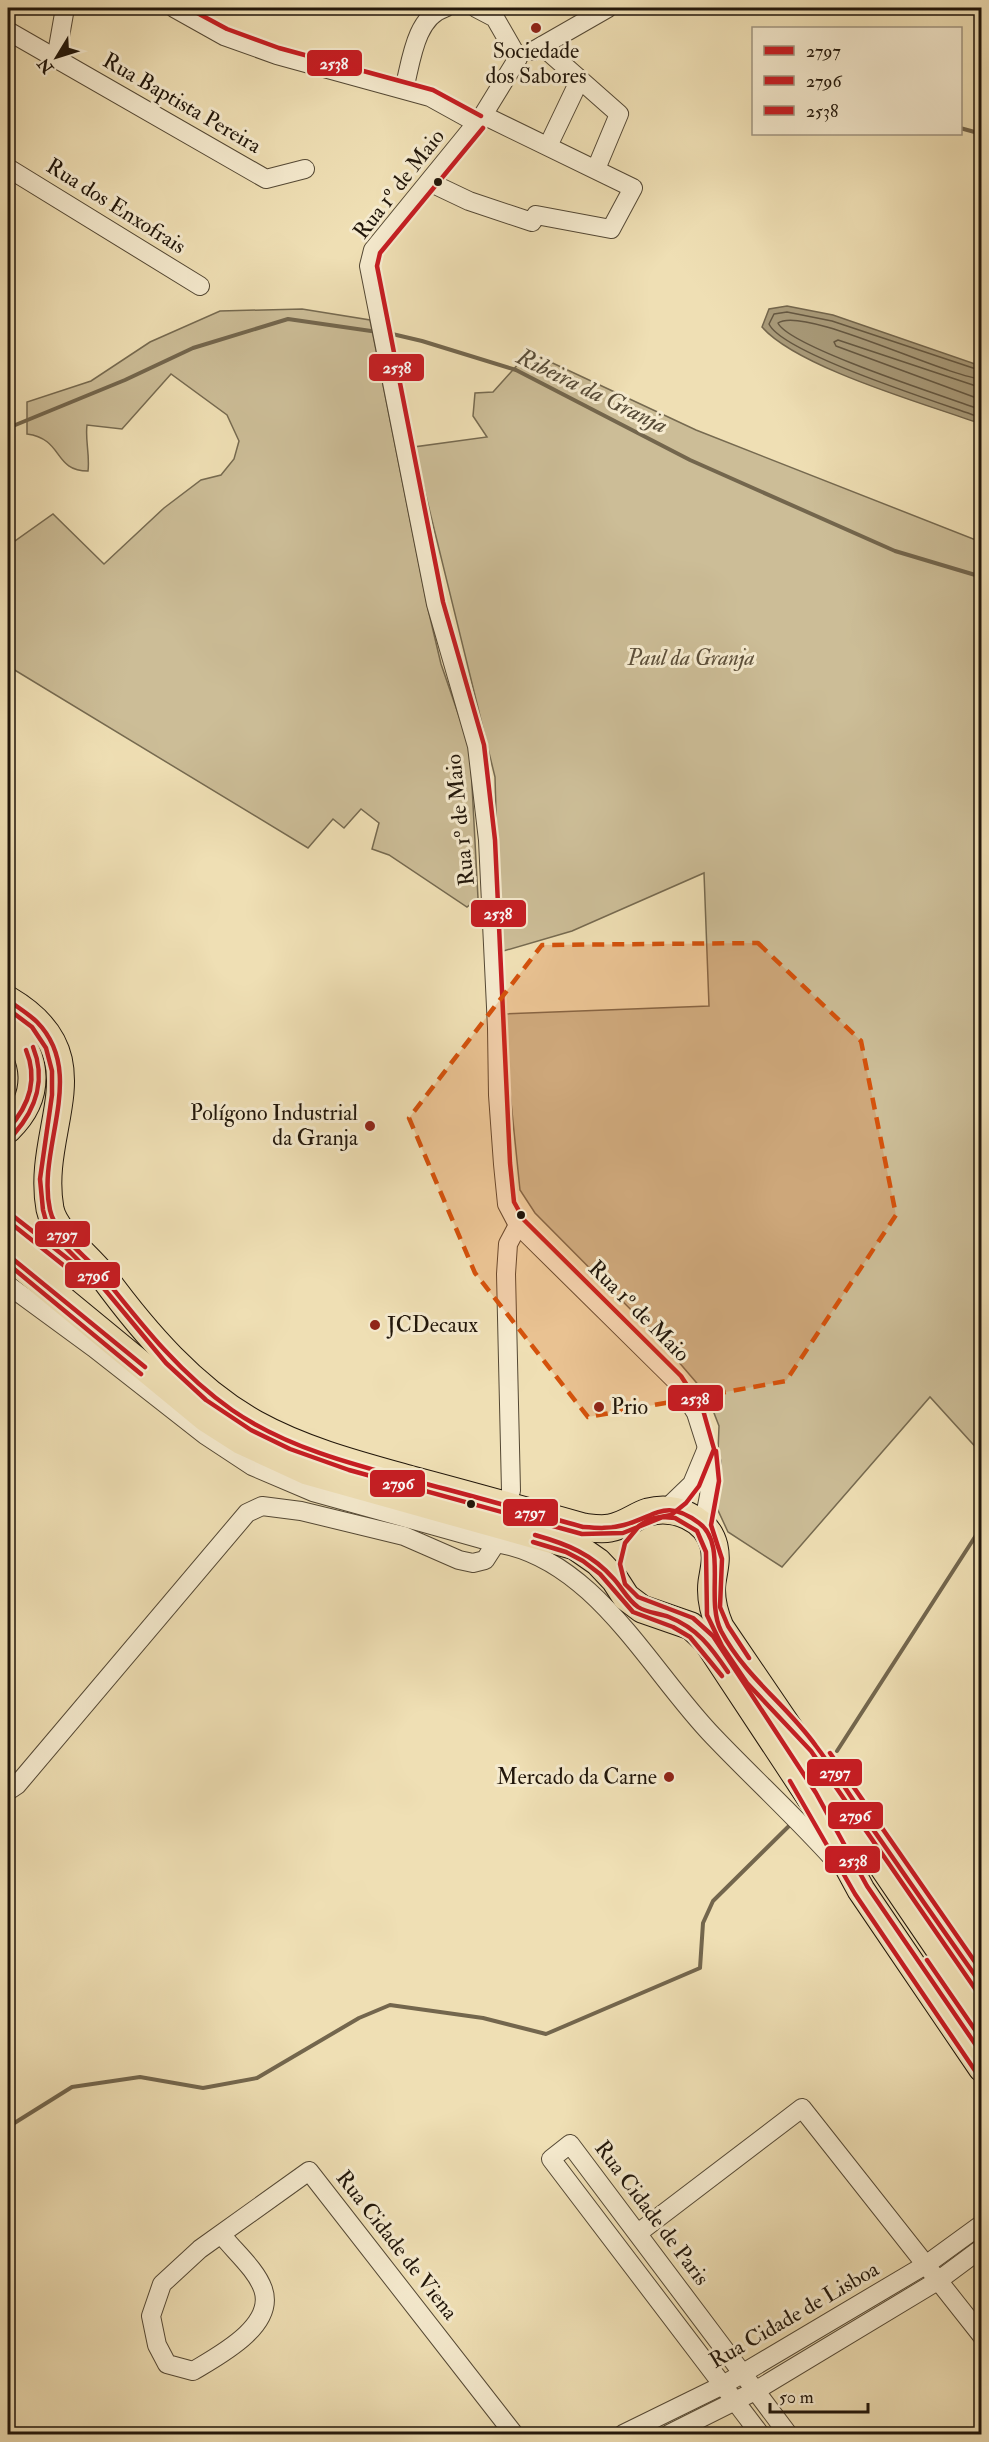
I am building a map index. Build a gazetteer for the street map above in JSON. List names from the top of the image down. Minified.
{"streets":{"street":["Rua Baptista Pereira","Rua 1º de Maio","Rua dos Enxofrais","Rua Cidade de Paris","Rua Cidade de Viena","Rua Cidade de Lisboa"]},"crossings":[["Rua Cidade de Paris","Rua Cidade de Lisboa"]],"water":["Ribeira da Granja"],"parks":["Paul da Granja"],"places":["Sociedade dos Sabores","Polígono Industrial da Granja","JCDecaux","Prio","Mercado da Carne"],"lines":["transit line 2538","transit line 2797","transit line 2796"],"legend":["2797","2796","2538"],"scale_bar":"50 m","north":"bottom left"}
